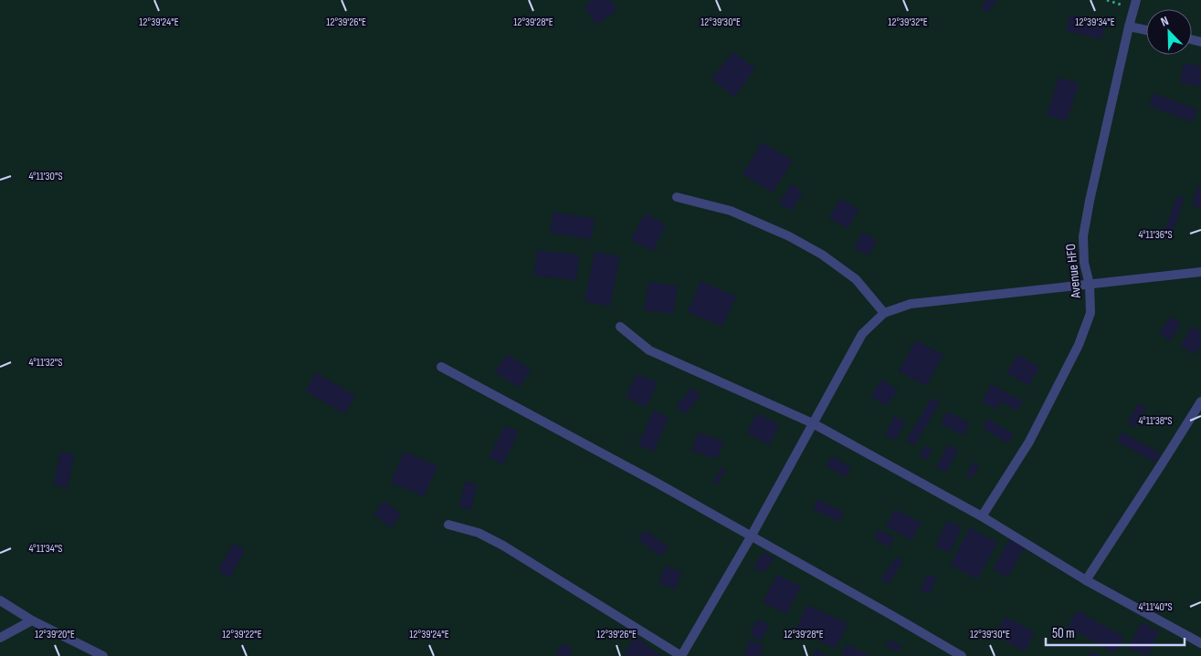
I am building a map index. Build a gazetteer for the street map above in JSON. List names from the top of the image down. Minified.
{"streets":{"street":["Avenue HFO"]},"scale_bar":"50 m","north":"top left","coordinates":["12°39'24\"E","12°39'26\"E","12°39'28\"E","12°39'30\"E","12°39'32\"E","12°39'34\"E","4°11'30\"S","4°11'36\"S","4°11'32\"S","4°11'38\"S","4°11'34\"S","4°11'40\"S","12°39'20\"E","12°39'22\"E"]}
